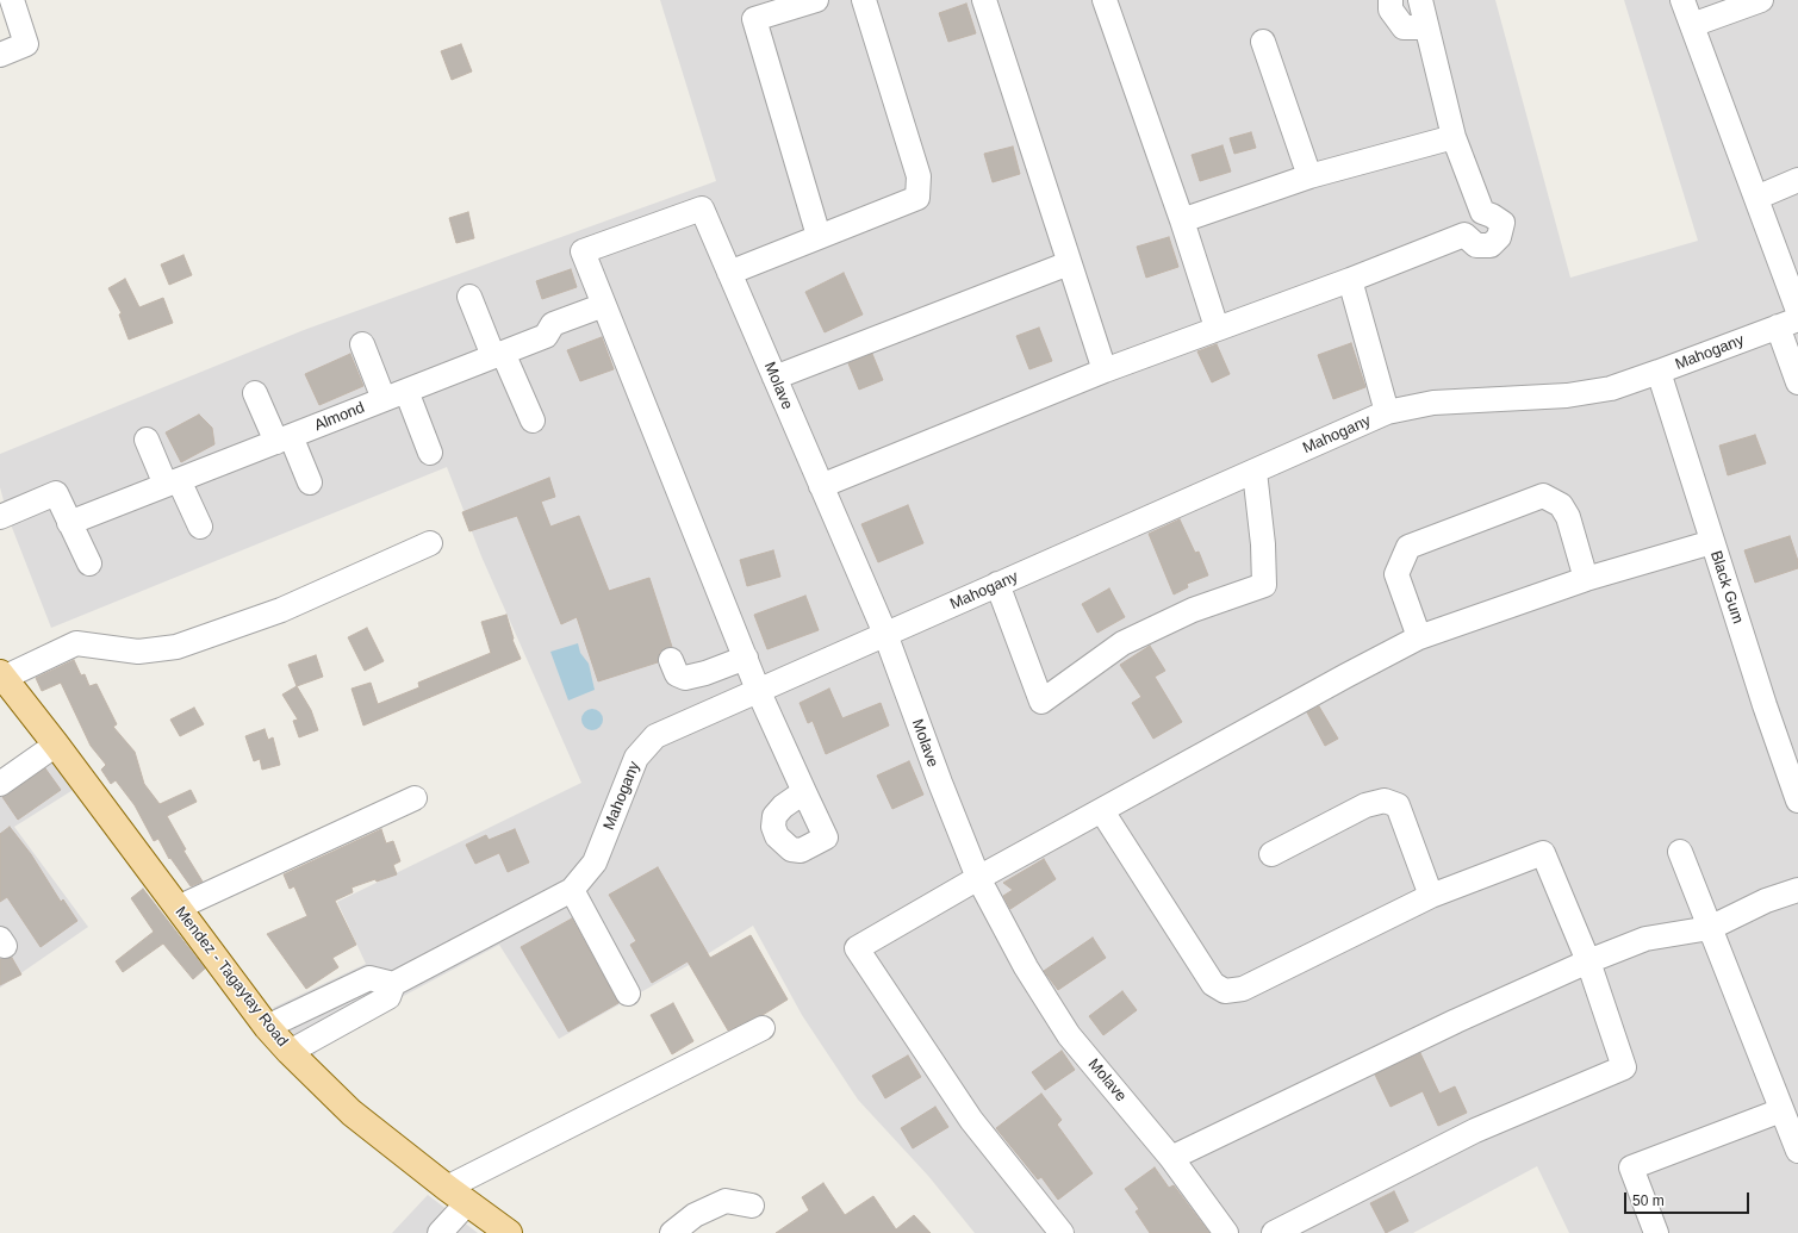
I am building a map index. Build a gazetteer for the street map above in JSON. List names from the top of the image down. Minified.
{"streets":{"main road":["Mendez - Tagaytay Road"],"street":["Mahogany","Molave","Almond","Black Gum"]},"crossings":[["Mahogany","Molave"],["Mahogany","Black Gum"],["Mahogany","Mendez - Tagaytay Road"],["Molave","Almond"]],"scale_bar":"50 m"}
